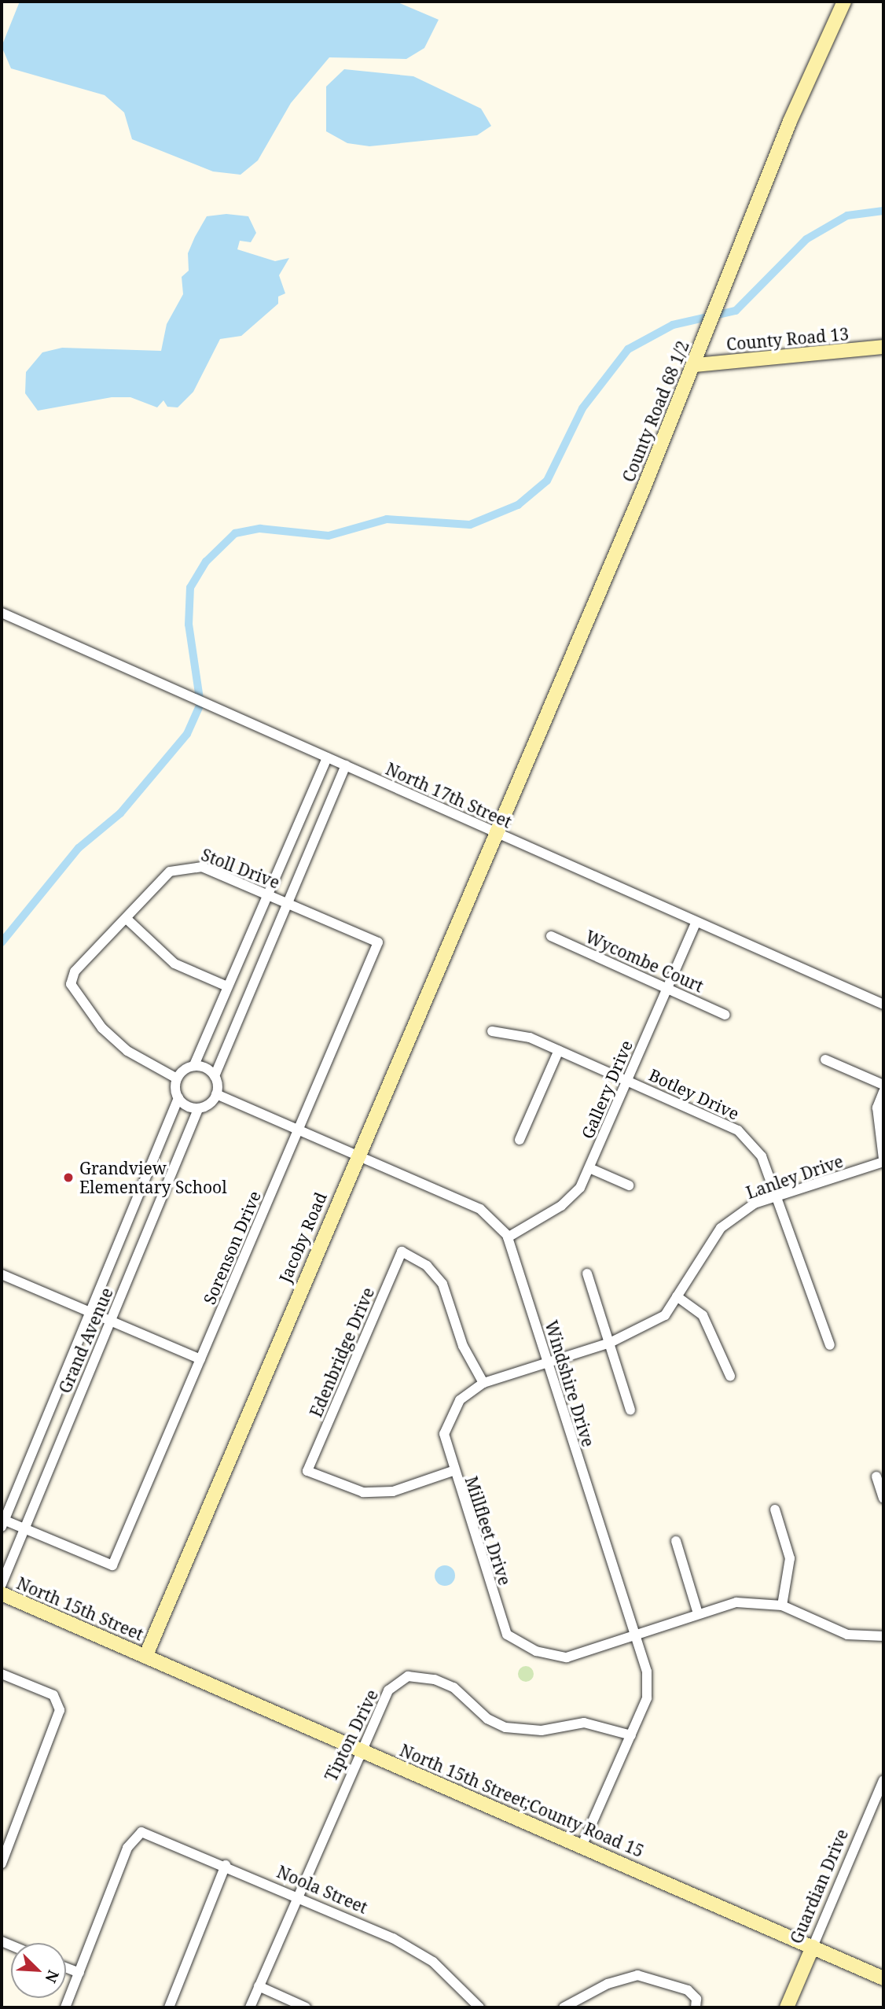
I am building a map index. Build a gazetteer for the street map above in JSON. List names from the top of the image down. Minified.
{"streets":{"street":["County Road 13","County Road 68 1/2","North 17th Street","Stoll Drive","Wycombe Court","Gallery Drive","Botley Drive","Lanley Drive","Jacoby Road","Sorenson Drive","Grand Avenue","Edenbridge Drive","Windshire Drive","Millfleet Drive","North 15th Street","Tipton Drive","North 15th Street;County Road 15","Guardian Drive","Noola Street"]},"crossings":[["County Road 13","County Road 68 1/2"],["County Road 68 1/2","North 17th Street"],["County Road 68 1/2","Jacoby Road"],["North 17th Street","Gallery Drive"],["North 17th Street","Jacoby Road"],["Stoll Drive","Sorenson Drive"],["Stoll Drive","Grand Avenue"],["Stoll Drive","Windshire Drive"],["Wycombe Court","Gallery Drive"],["Gallery Drive","Botley Drive"],["Gallery Drive","Windshire Drive"],["Botley Drive","Lanley Drive"],["Lanley Drive","Windshire Drive"],["Lanley Drive","Millfleet Drive"],["Jacoby Road","Windshire Drive"],["Jacoby Road","North 15th Street"],["Jacoby Road","North 15th Street;County Road 15"],["Sorenson Drive","Grand Avenue"],["Sorenson Drive","Windshire Drive"],["Grand Avenue","Windshire Drive"],["Edenbridge Drive","Millfleet Drive"],["Windshire Drive","Millfleet Drive"],["Windshire Drive","Tipton Drive"],["Windshire Drive","North 15th Street;County Road 15"],["North 15th Street","North 15th Street;County Road 15"],["Tipton Drive","North 15th Street;County Road 15"],["Tipton Drive","Noola Street"],["North 15th Street;County Road 15","Guardian Drive"]],"places":["Grandview Elementary School"],"north":"bottom right"}
